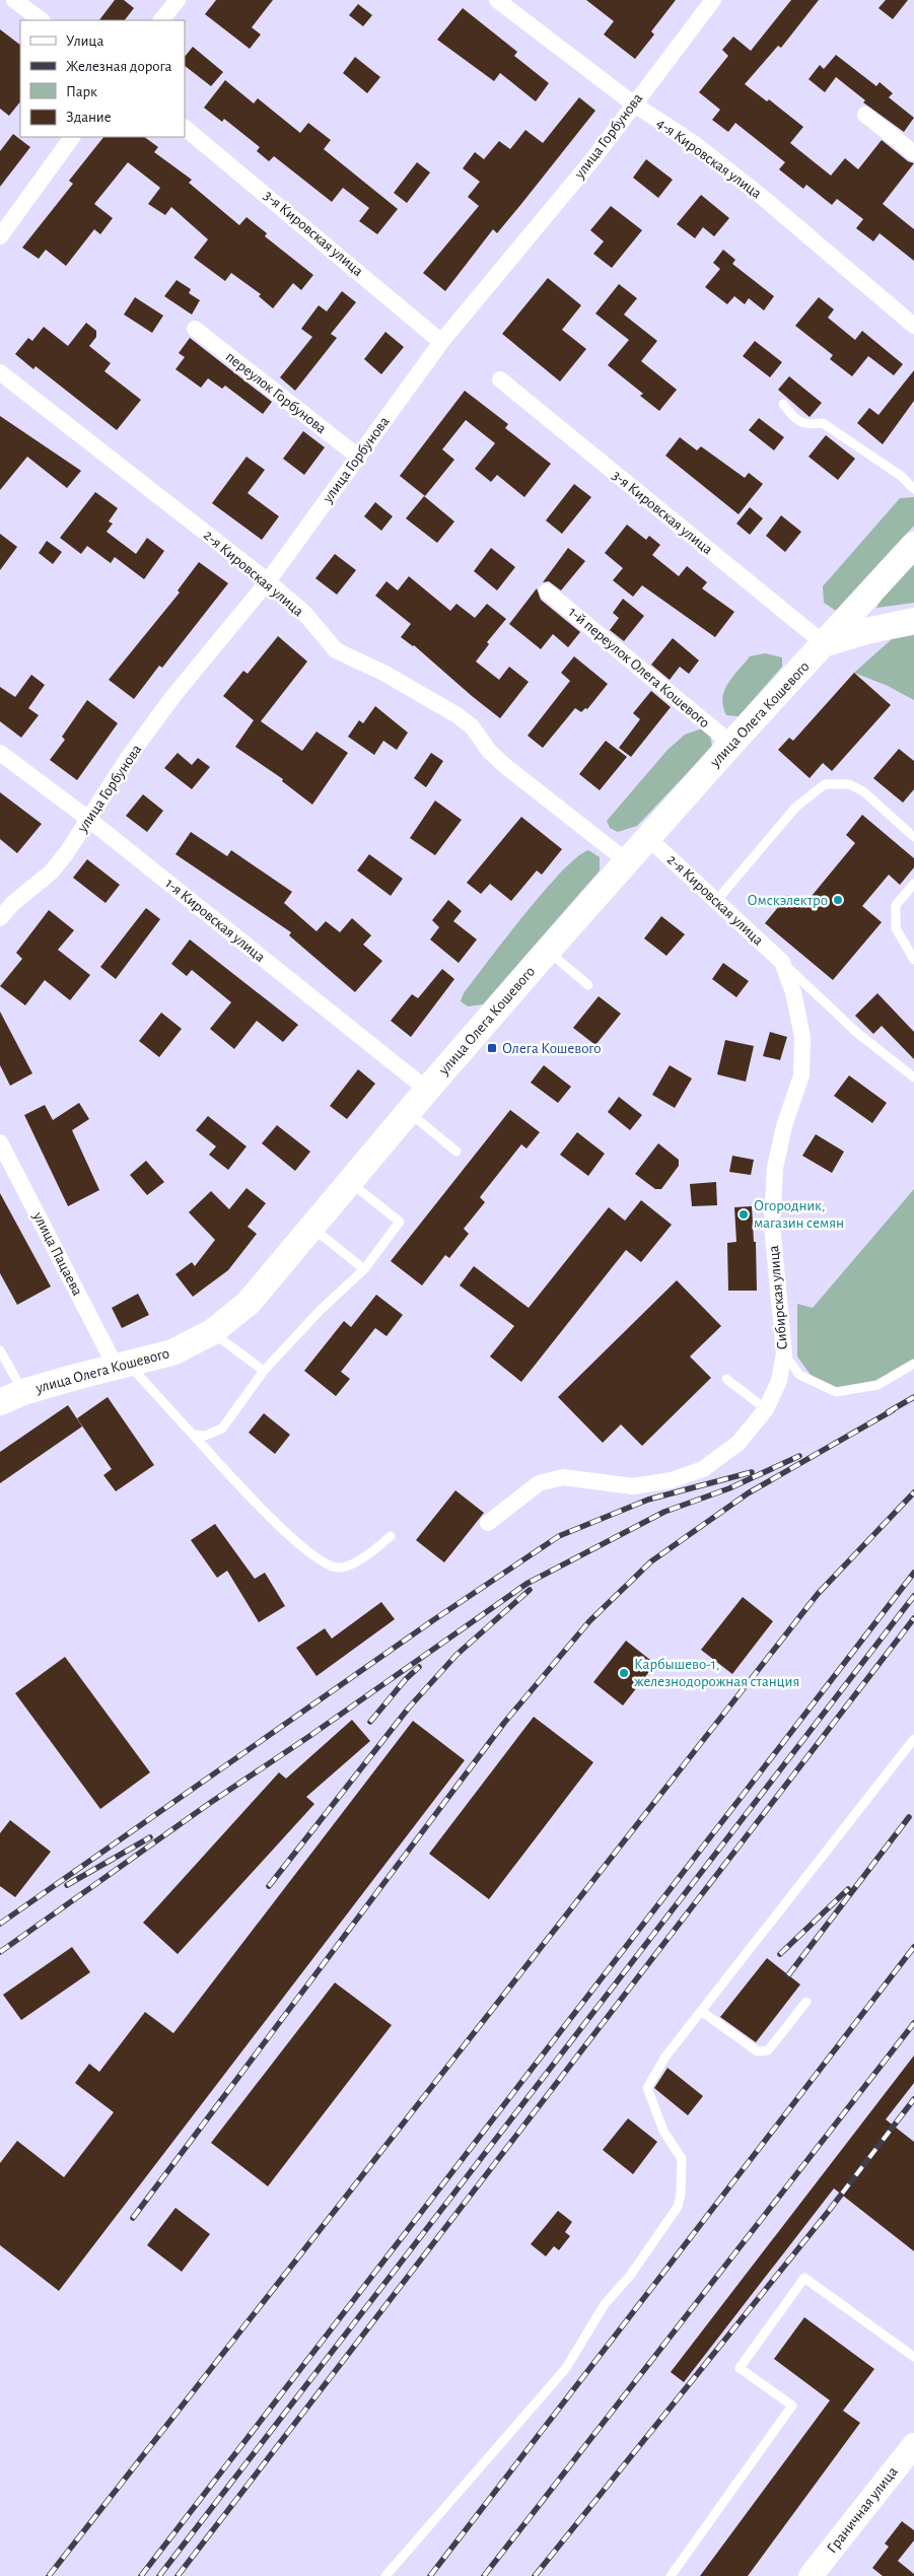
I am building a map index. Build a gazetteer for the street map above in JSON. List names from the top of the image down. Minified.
{"streets":{"main road":["улица Олега Кошевого","Граничная улица"],"street":["улица Горбунова","4-я Кировская улица","3-я Кировская улица","переулок Горбунова","2-я Кировская улица","1-й переулок Олега Кошевого","1-я Кировская улица","улица Пацаева","Сибирская улица"]},"crossings":[["улица Горбунова","4-я Кировская улица"],["улица Горбунова","3-я Кировская улица"],["улица Горбунова","переулок Горбунова"],["улица Горбунова","2-я Кировская улица"],["улица Горбунова","1-я Кировская улица"],["3-я Кировская улица","улица Олега Кошевого"],["2-я Кировская улица","улица Олега Кошевого"],["2-я Кировская улица","Сибирская улица"],["1-й переулок Олега Кошевого","улица Олега Кошевого"],["улица Олега Кошевого","1-я Кировская улица"],["улица Олега Кошевого","улица Пацаева"]],"places":{"other":["Омскэлектро","Огородник, магазин семян","Карбышево-1, железнодорожная станция"],"transit":["Олега Кошевого"]},"legend":["Улица","Железная дорога","Парк","Здание"]}
